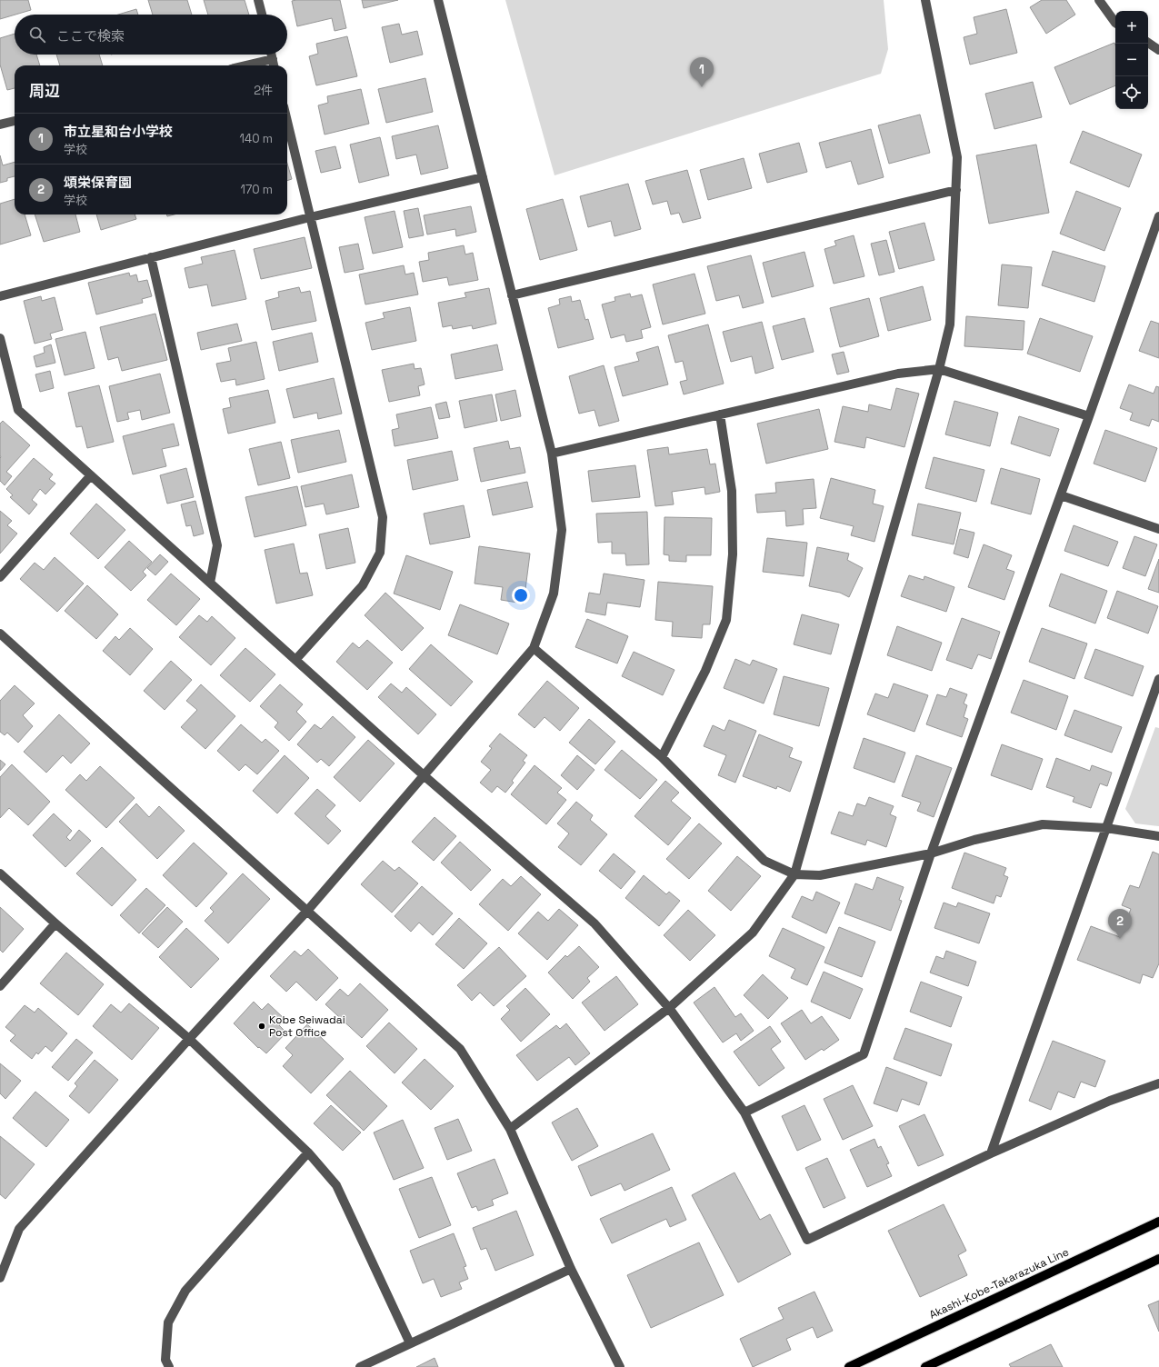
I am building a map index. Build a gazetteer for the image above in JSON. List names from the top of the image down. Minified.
{"streets":{"main road":["Akashi-Kobe-Takarazuka Line"]},"places":["Kobe Seiwadai Post Office"],"page":{"map_buttons":["+","−"],"search":"ここで検索","pins":["1","2"],"heading":["周辺","2件"],"list":[{"mark":"1","name":"市立星和台小学校","note":"学校","value":"140 m"},{"mark":"2","name":"頌栄保育園","note":"学校","value":"170 m"}]}}
